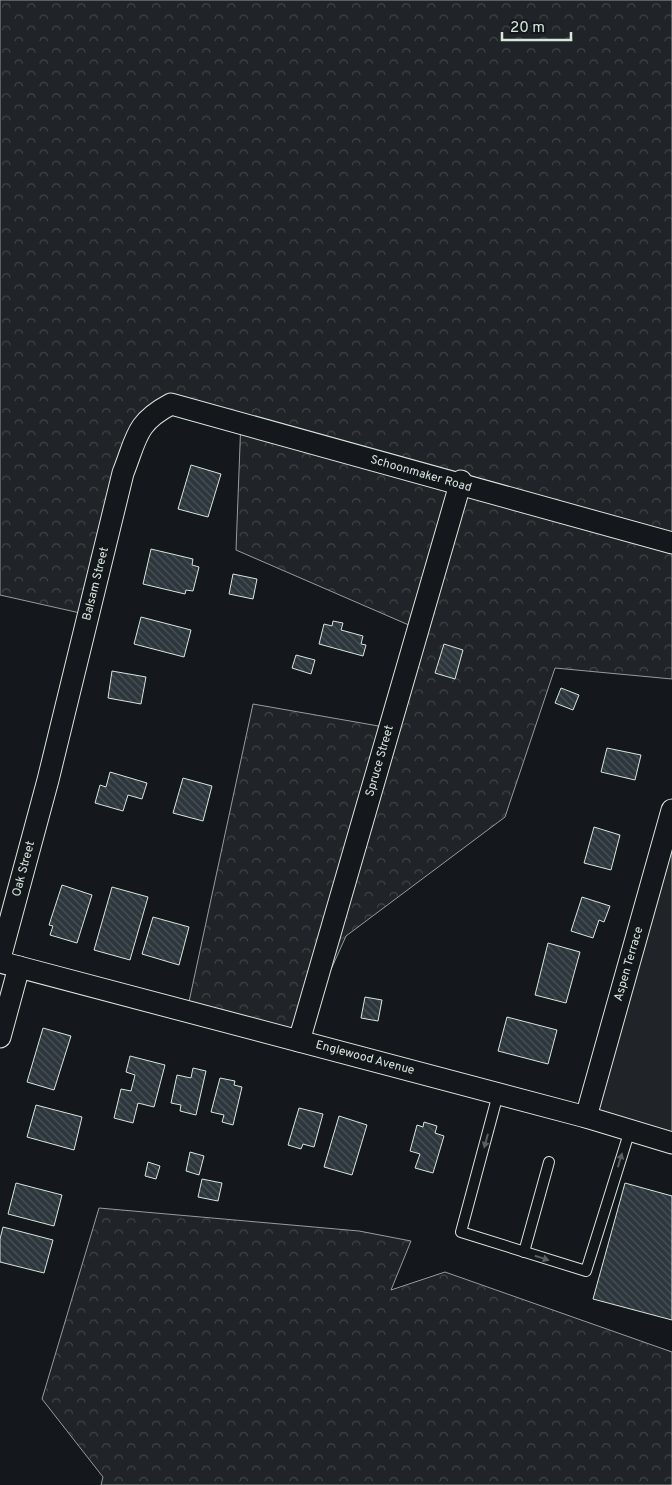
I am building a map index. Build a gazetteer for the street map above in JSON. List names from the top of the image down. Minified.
{"streets":{"street":["Schoonmaker Road","Balsam Street","Spruce Street","Oak Street","Aspen Terrace","Englewood Avenue"]},"crossings":[["Schoonmaker Road","Balsam Street"],["Schoonmaker Road","Spruce Street"],["Balsam Street","Oak Street"],["Spruce Street","Englewood Avenue"],["Aspen Terrace","Englewood Avenue"]],"scale_bar":"20 m"}
